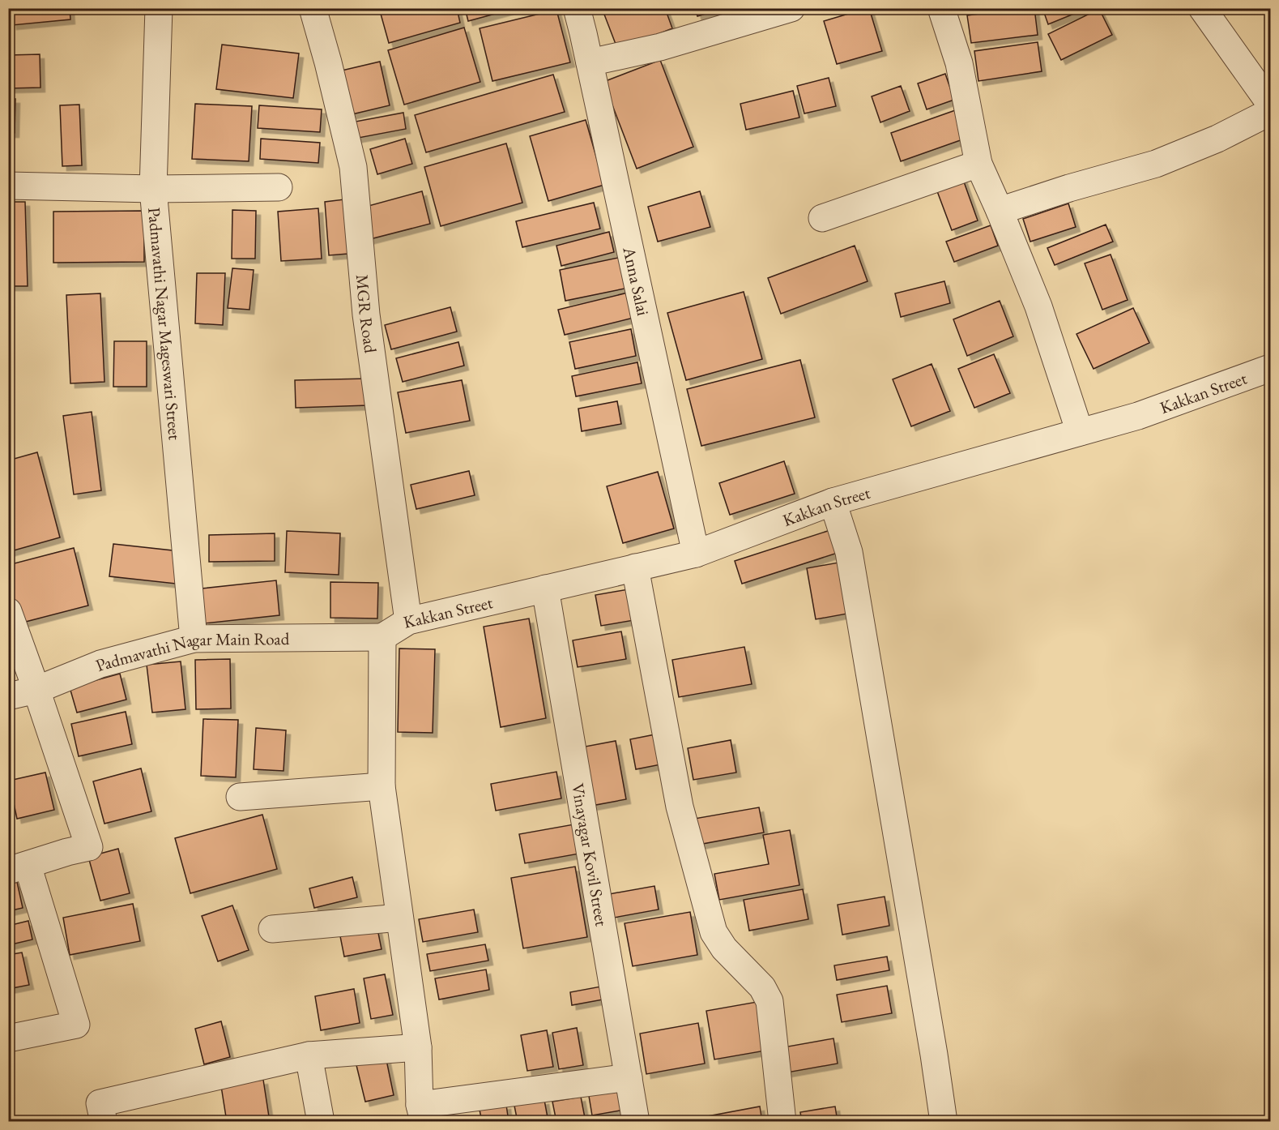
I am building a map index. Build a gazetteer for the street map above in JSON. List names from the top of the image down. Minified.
{"streets":{"street":["Anna Salai","MGR Road","Padmavathi Nagar Mageswari Street","Kakkan Street","Padmavathi Nagar Main Road","Vinayagar Kovil Street"]},"crossings":[["Anna Salai","Kakkan Street"],["MGR Road","Kakkan Street"],["Padmavathi Nagar Mageswari Street","Padmavathi Nagar Main Road"],["Kakkan Street","Padmavathi Nagar Main Road"],["Kakkan Street","Vinayagar Kovil Street"]]}
